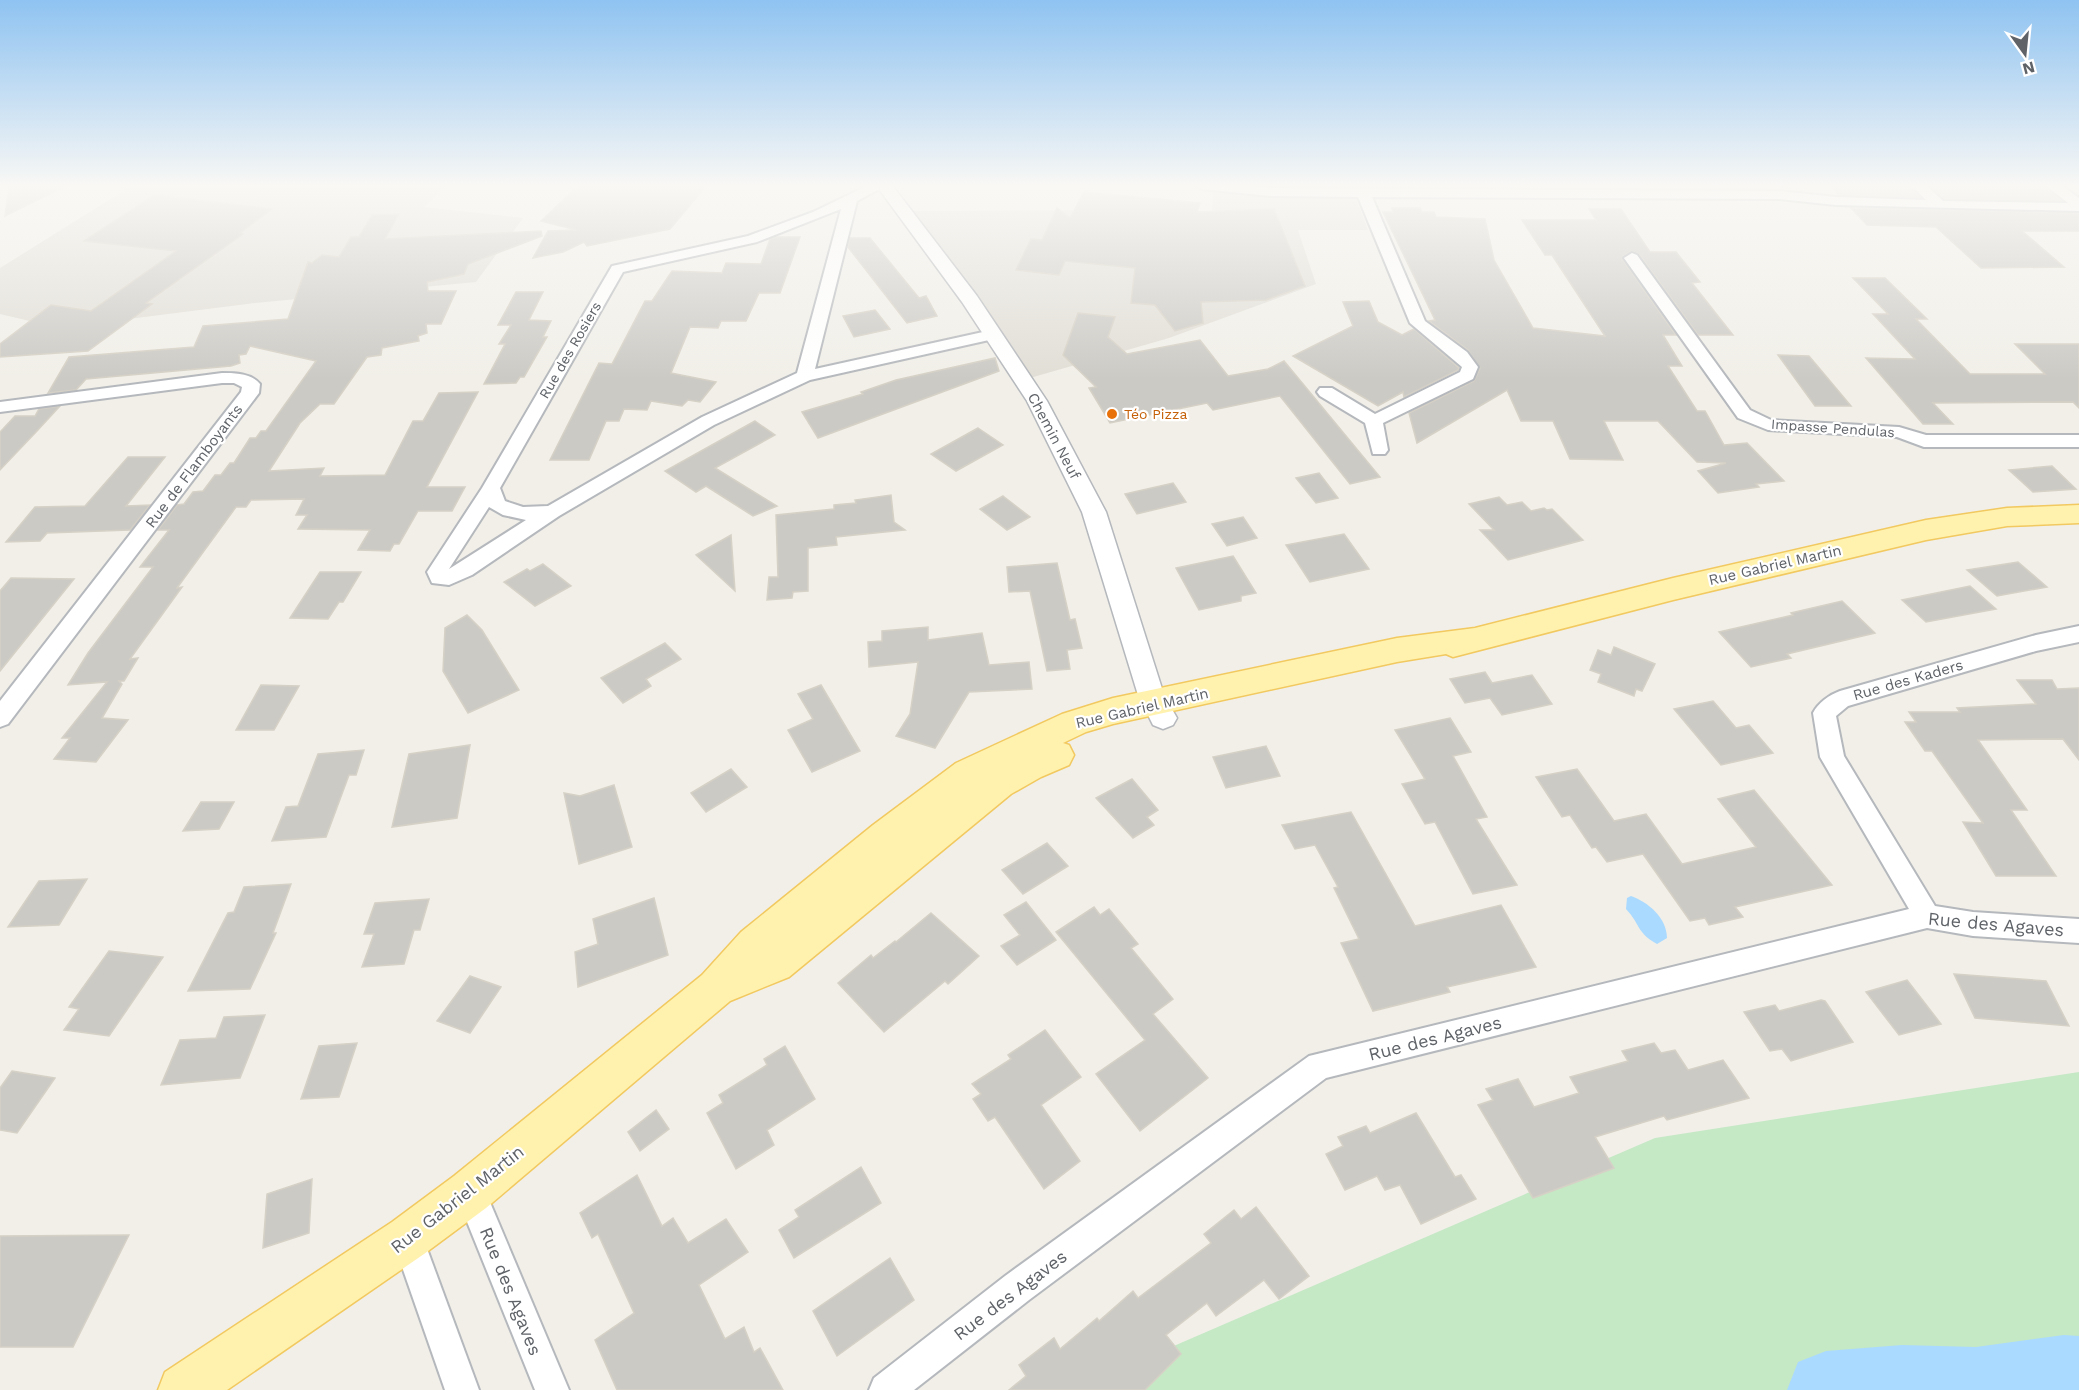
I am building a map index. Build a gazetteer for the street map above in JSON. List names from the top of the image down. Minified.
{"streets":{"main road":["Rue Gabriel Martin"],"street":["Rue des Rosiers","Impasse Pendulas","Chemin Neuf","Rue de Flamboyants","Rue des Kaders","Rue des Agaves"]},"crossings":[["Rue des Rosiers","Chemin Neuf"],["Chemin Neuf","Rue Gabriel Martin"],["Rue Gabriel Martin","Rue des Agaves"],["Rue des Kaders","Rue des Agaves"]],"places":["Téo Pizza"],"north":"bottom"}
